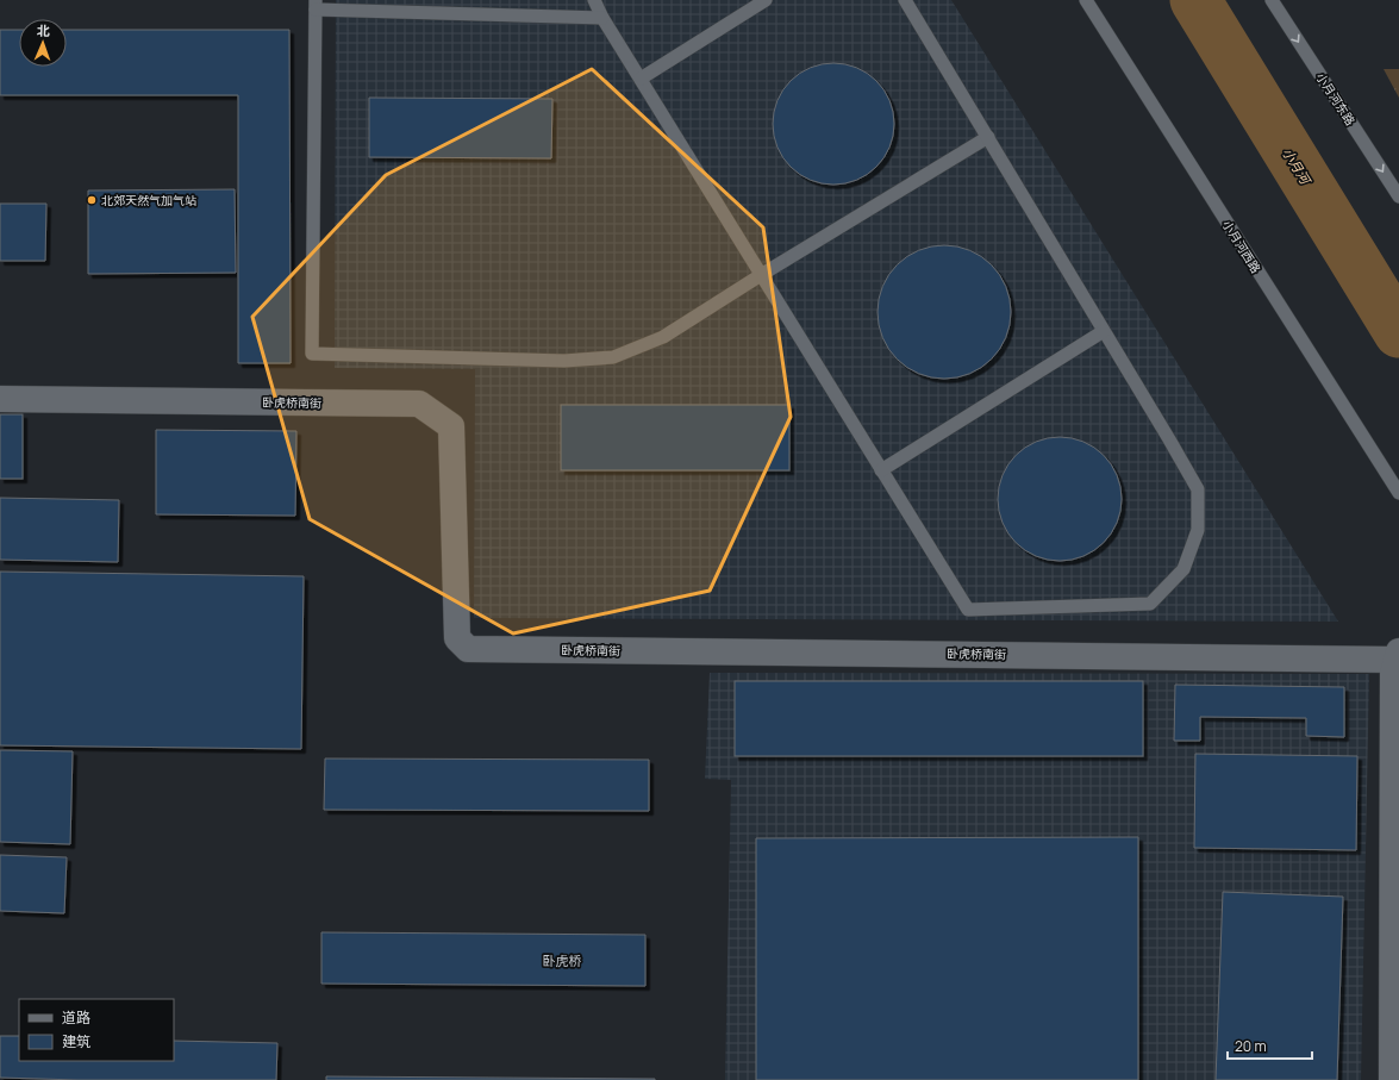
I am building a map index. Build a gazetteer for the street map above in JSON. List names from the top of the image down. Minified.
{"streets":{"street":["卧虎桥南街"],"lane":["小月河东路","小月河西路"]},"one_way":["小月河东路"],"districts":["卧虎桥"],"water":["小月河"],"places":["北郊天然气加气站"],"legend":["道路","建筑"],"scale_bar":"20 m","north":"top"}
